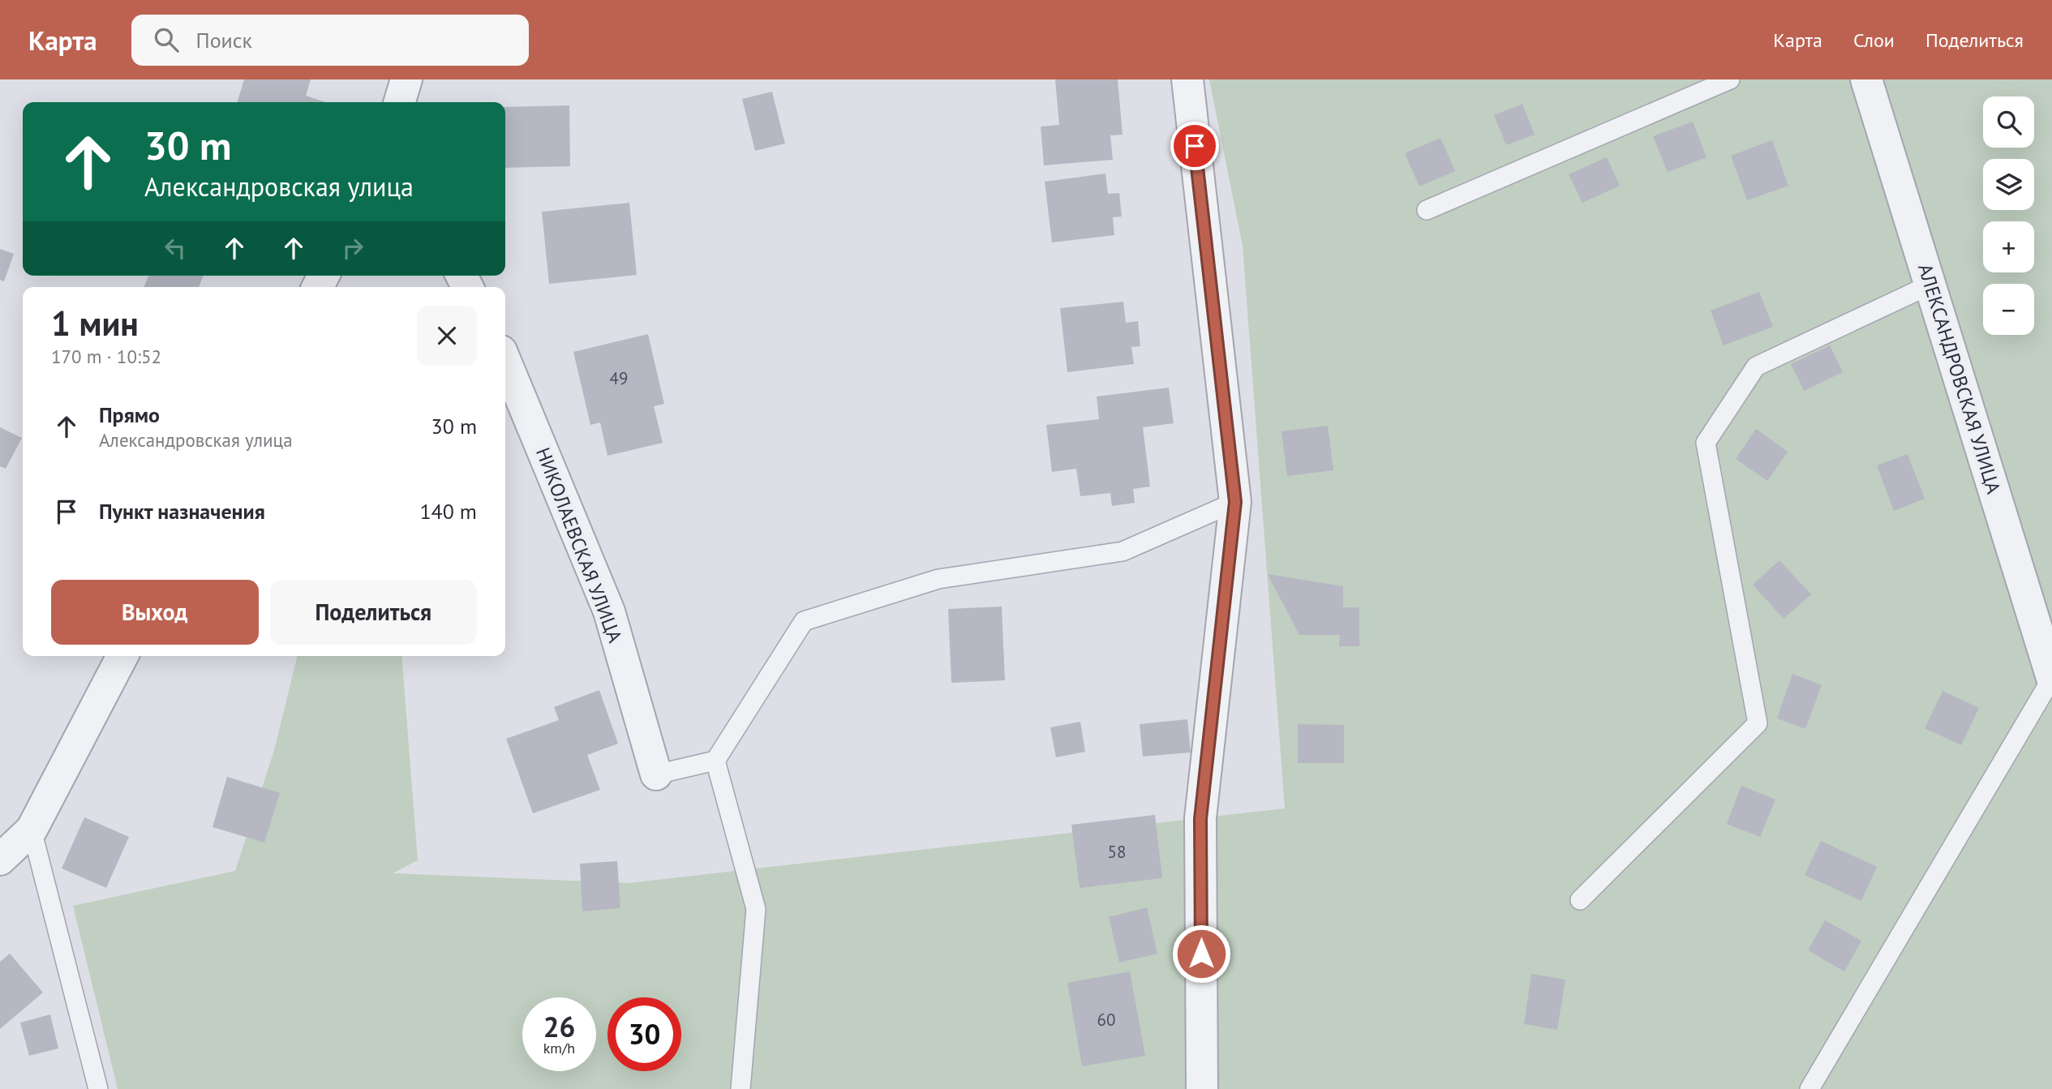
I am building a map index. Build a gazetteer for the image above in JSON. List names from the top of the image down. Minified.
{"streets":{"street":["АЛЕКСАНДРОВСКАЯ УЛИЦА","НИКОЛАЕВСКАЯ УЛИЦА"]},"house_numbers":["49","58","60"],"page":{"header":"Карта","search":"Поиск","nav":["Карта","Слои","Поделиться"],"map_buttons":["+","−"],"turn":["30 m","Александровская улица"],"heading":["1 мин","170 m · 10:52"],"list":[{"name":"Прямо","note":"Александровская улица","value":"30 m"},{"name":"Пункт назначения","value":"140 m"}],"buttons":["Выход","Поделиться"],"speed":"26 km/h","limit":"30"}}
